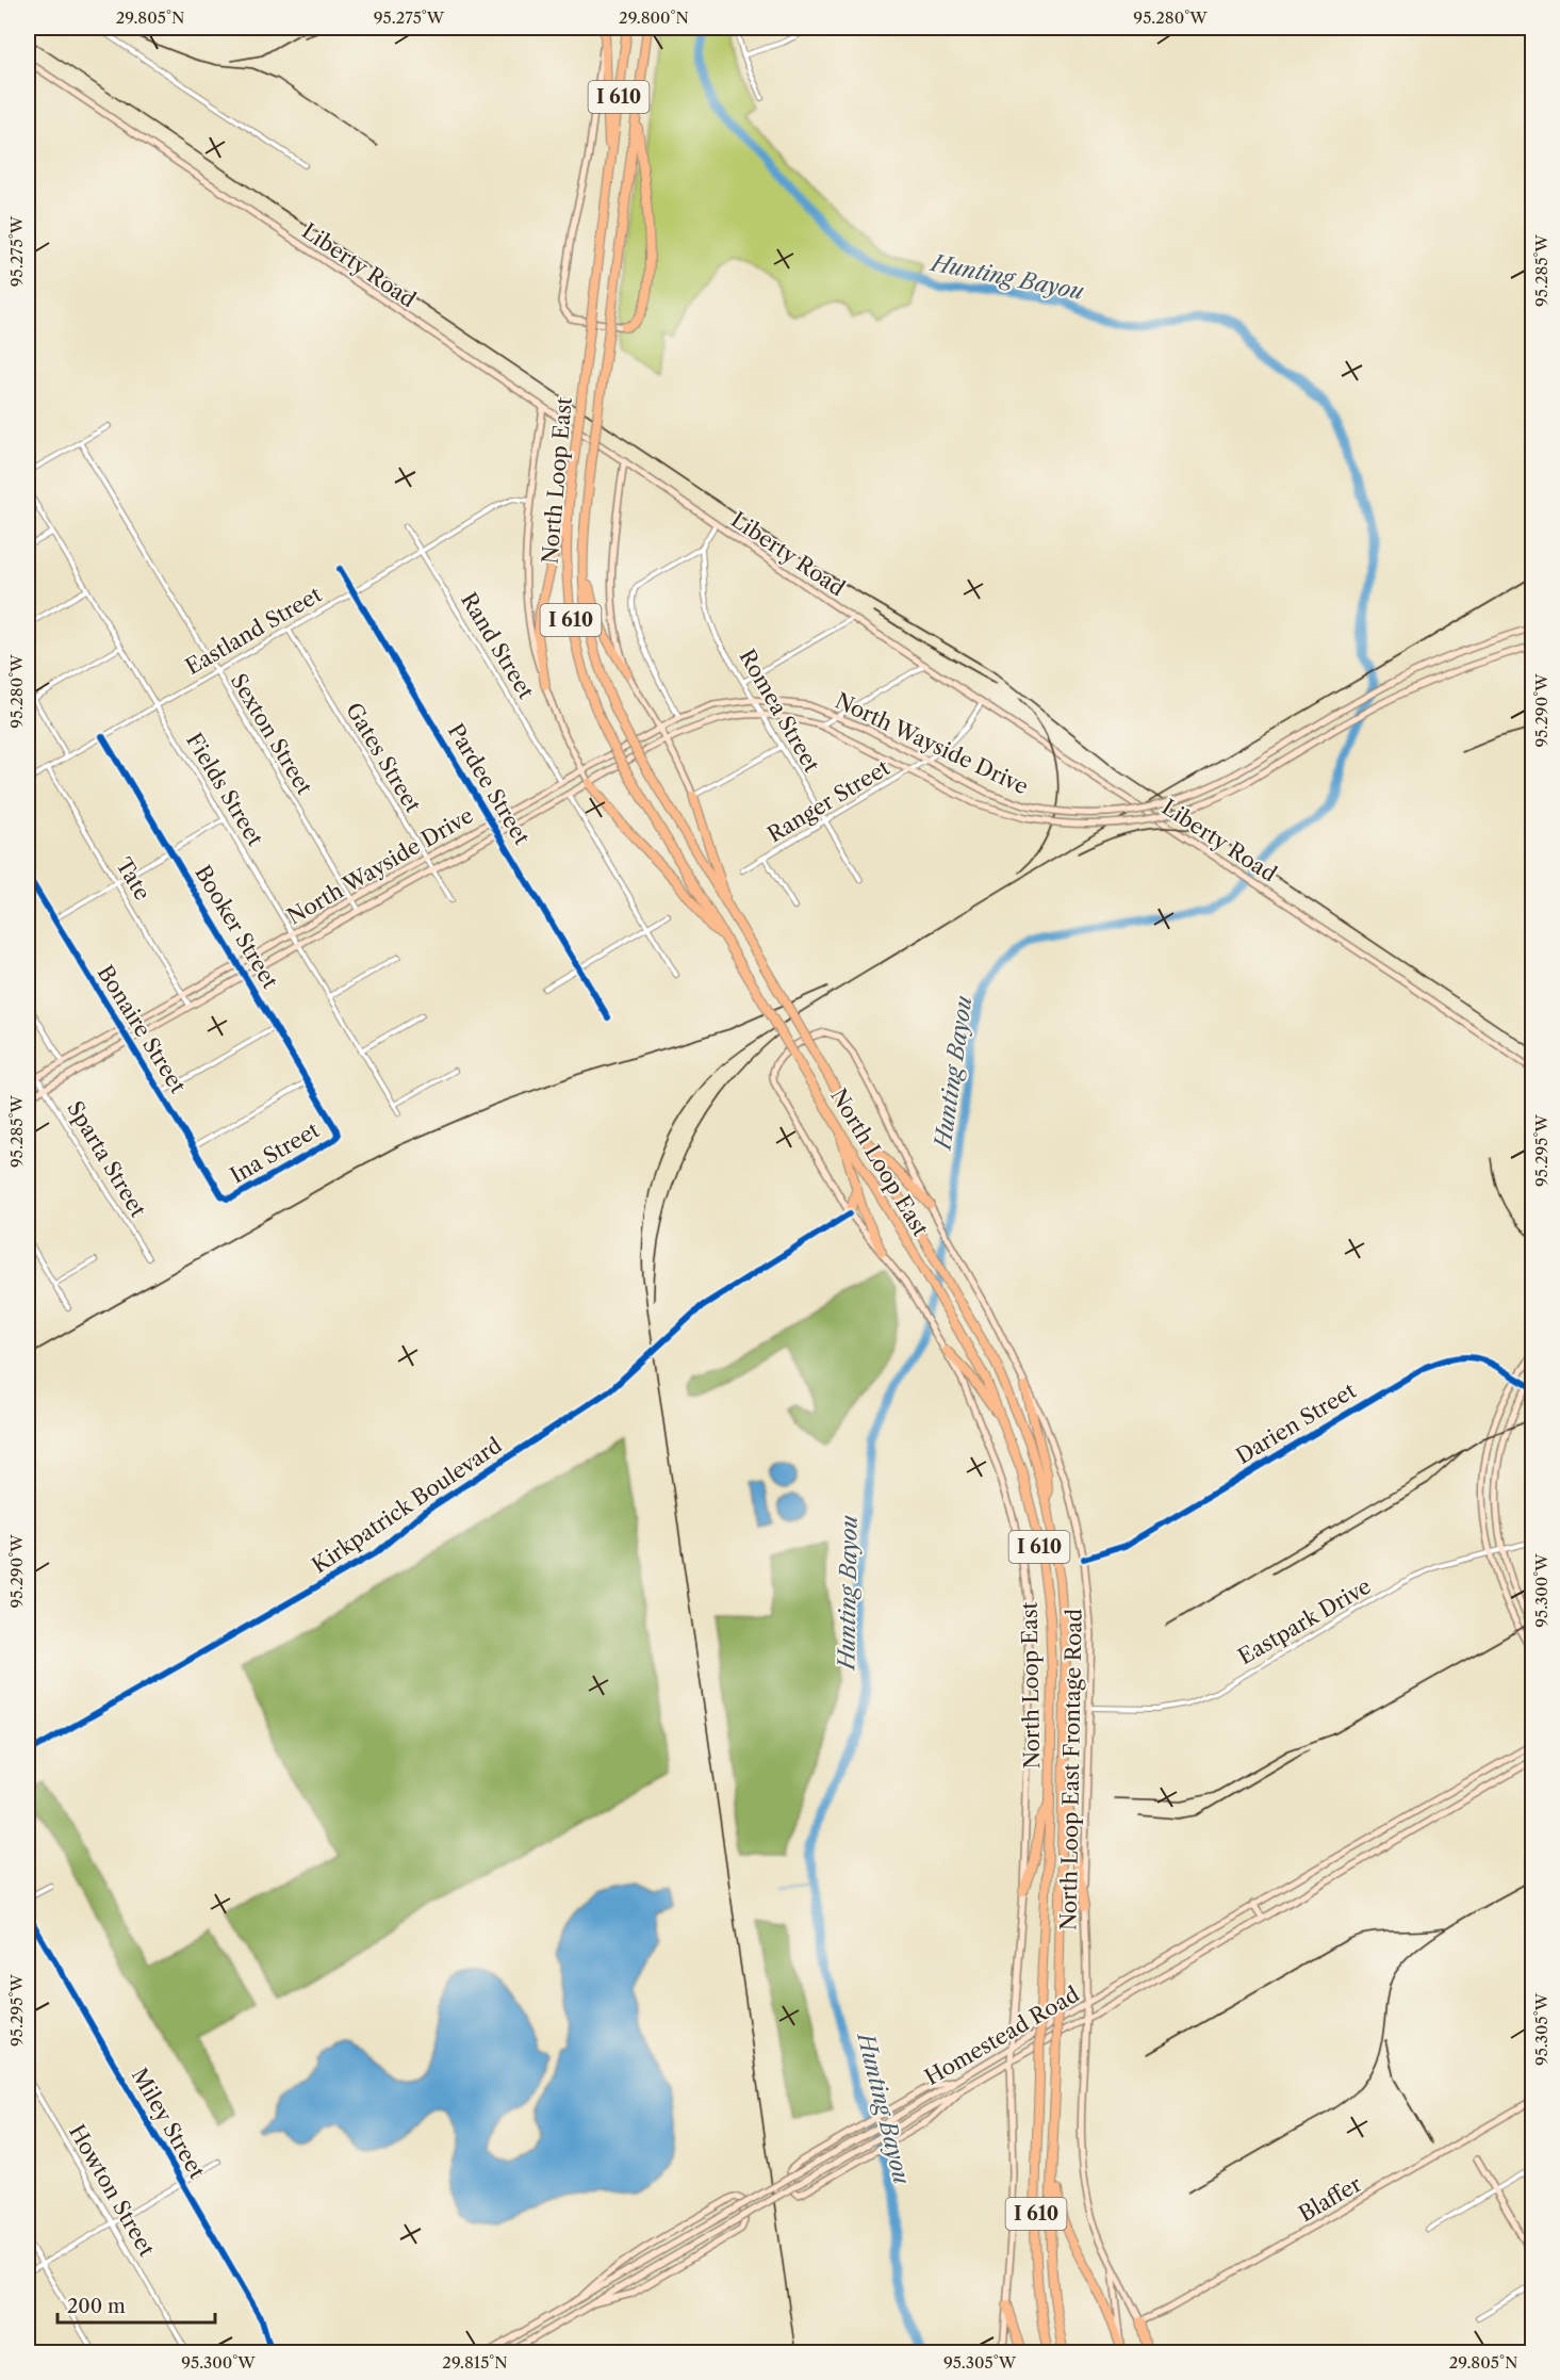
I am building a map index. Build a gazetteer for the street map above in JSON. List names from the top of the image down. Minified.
{"streets":{"highway":["I 610","North Loop East"],"main road":["Liberty Road","North Wayside Drive","North Loop East Frontage Road","Homestead Road","Blaffer"],"street":["Eastland Street","Rand Street","Romea Street","Sexton Street","Gates Street","Pardee Street","Fields Street","Ranger Street","Tate","Booker Street","Bonaire Street","Ina Street","Sparta Street","Darien Street","Kirkpatrick Boulevard","Eastpark Drive","Miley Street","Howton Street"]},"crossings":[["Liberty Road","Ranger Street"],["Eastland Street","Rand Street"],["Eastland Street","Sexton Street"],["Eastland Street","Gates Street"],["Eastland Street","Pardee Street"],["Eastland Street","Fields Street"],["Eastland Street","Tate"],["Eastland Street","Booker Street"],["Rand Street","North Wayside Drive"],["Romea Street","North Wayside Drive"],["Romea Street","Ranger Street"],["Sexton Street","North Wayside Drive"],["North Wayside Drive","Gates Street"],["North Wayside Drive","Pardee Street"],["North Wayside Drive","Fields Street"],["North Wayside Drive","Ranger Street"],["North Wayside Drive","Tate"],["North Wayside Drive","Booker Street"],["North Wayside Drive","Bonaire Street"],["North Wayside Drive","Sparta Street"],["Booker Street","Ina Street"],["Bonaire Street","Ina Street"],["Darien Street","North Loop East Frontage Road"],["Kirkpatrick Boulevard","North Loop East Frontage Road"],["Eastpark Drive","North Loop East Frontage Road"],["North Loop East Frontage Road","Homestead Road"],["North Loop East Frontage Road","Blaffer"]],"water":["Hunting Bayou"],"scale_bar":"200 m","coordinates":["29.805°N","95.275°W","29.800°N","95.280°W","95.285°W","95.290°W","95.295°W","95.300°W","95.305°W","29.815°N"]}
